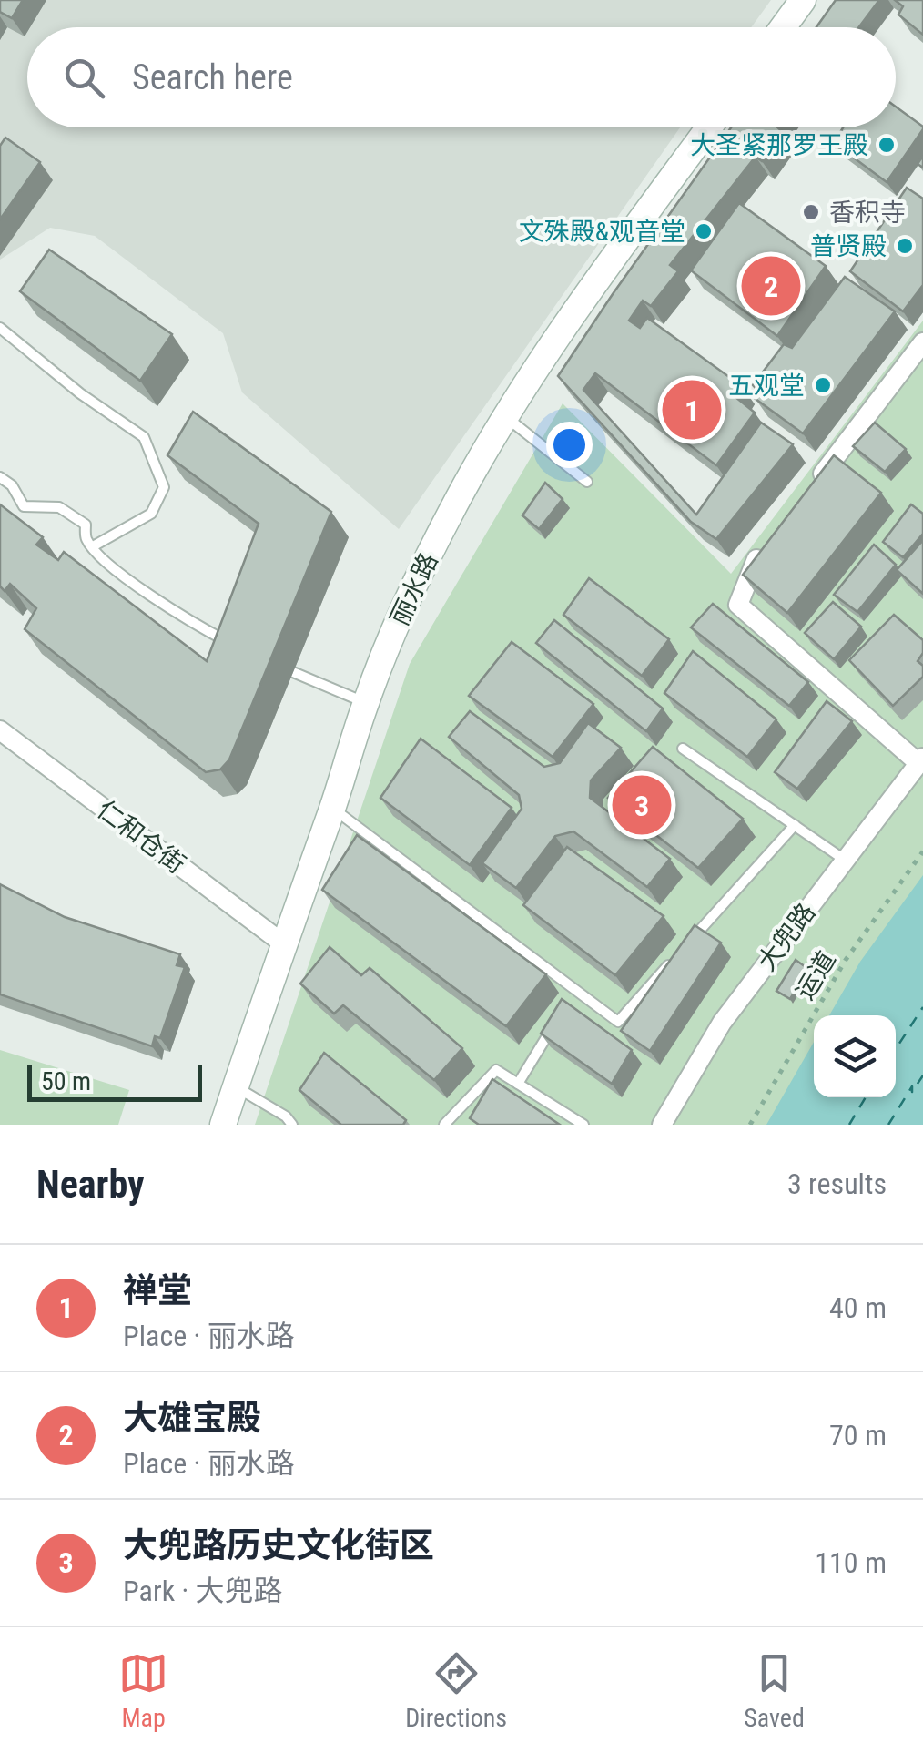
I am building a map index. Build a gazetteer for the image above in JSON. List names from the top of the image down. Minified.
{"streets":{"street":["丽水路","仁和仓街","大兜路"],"path":["运道"]},"crossings":[["丽水路","仁和仓街"]],"places":["大圣紧那罗王殿","香积寺","文殊殿&观音堂","普贤殿","五观堂"],"scale_bar":"50 m","page":{"search":"Search here","pins":["2","1","3"],"scale":"50 m","heading":["Nearby","3 results"],"list":[{"mark":"1","name":"禅堂","note":"Place · 丽水路","value":"40 m"},{"mark":"2","name":"大雄宝殿","note":"Place · 丽水路","value":"70 m"},{"mark":"3","name":"大兜路历史文化街区","note":"Park · 大兜路","value":"110 m"}],"nav":["Map","Directions","Saved"]}}
